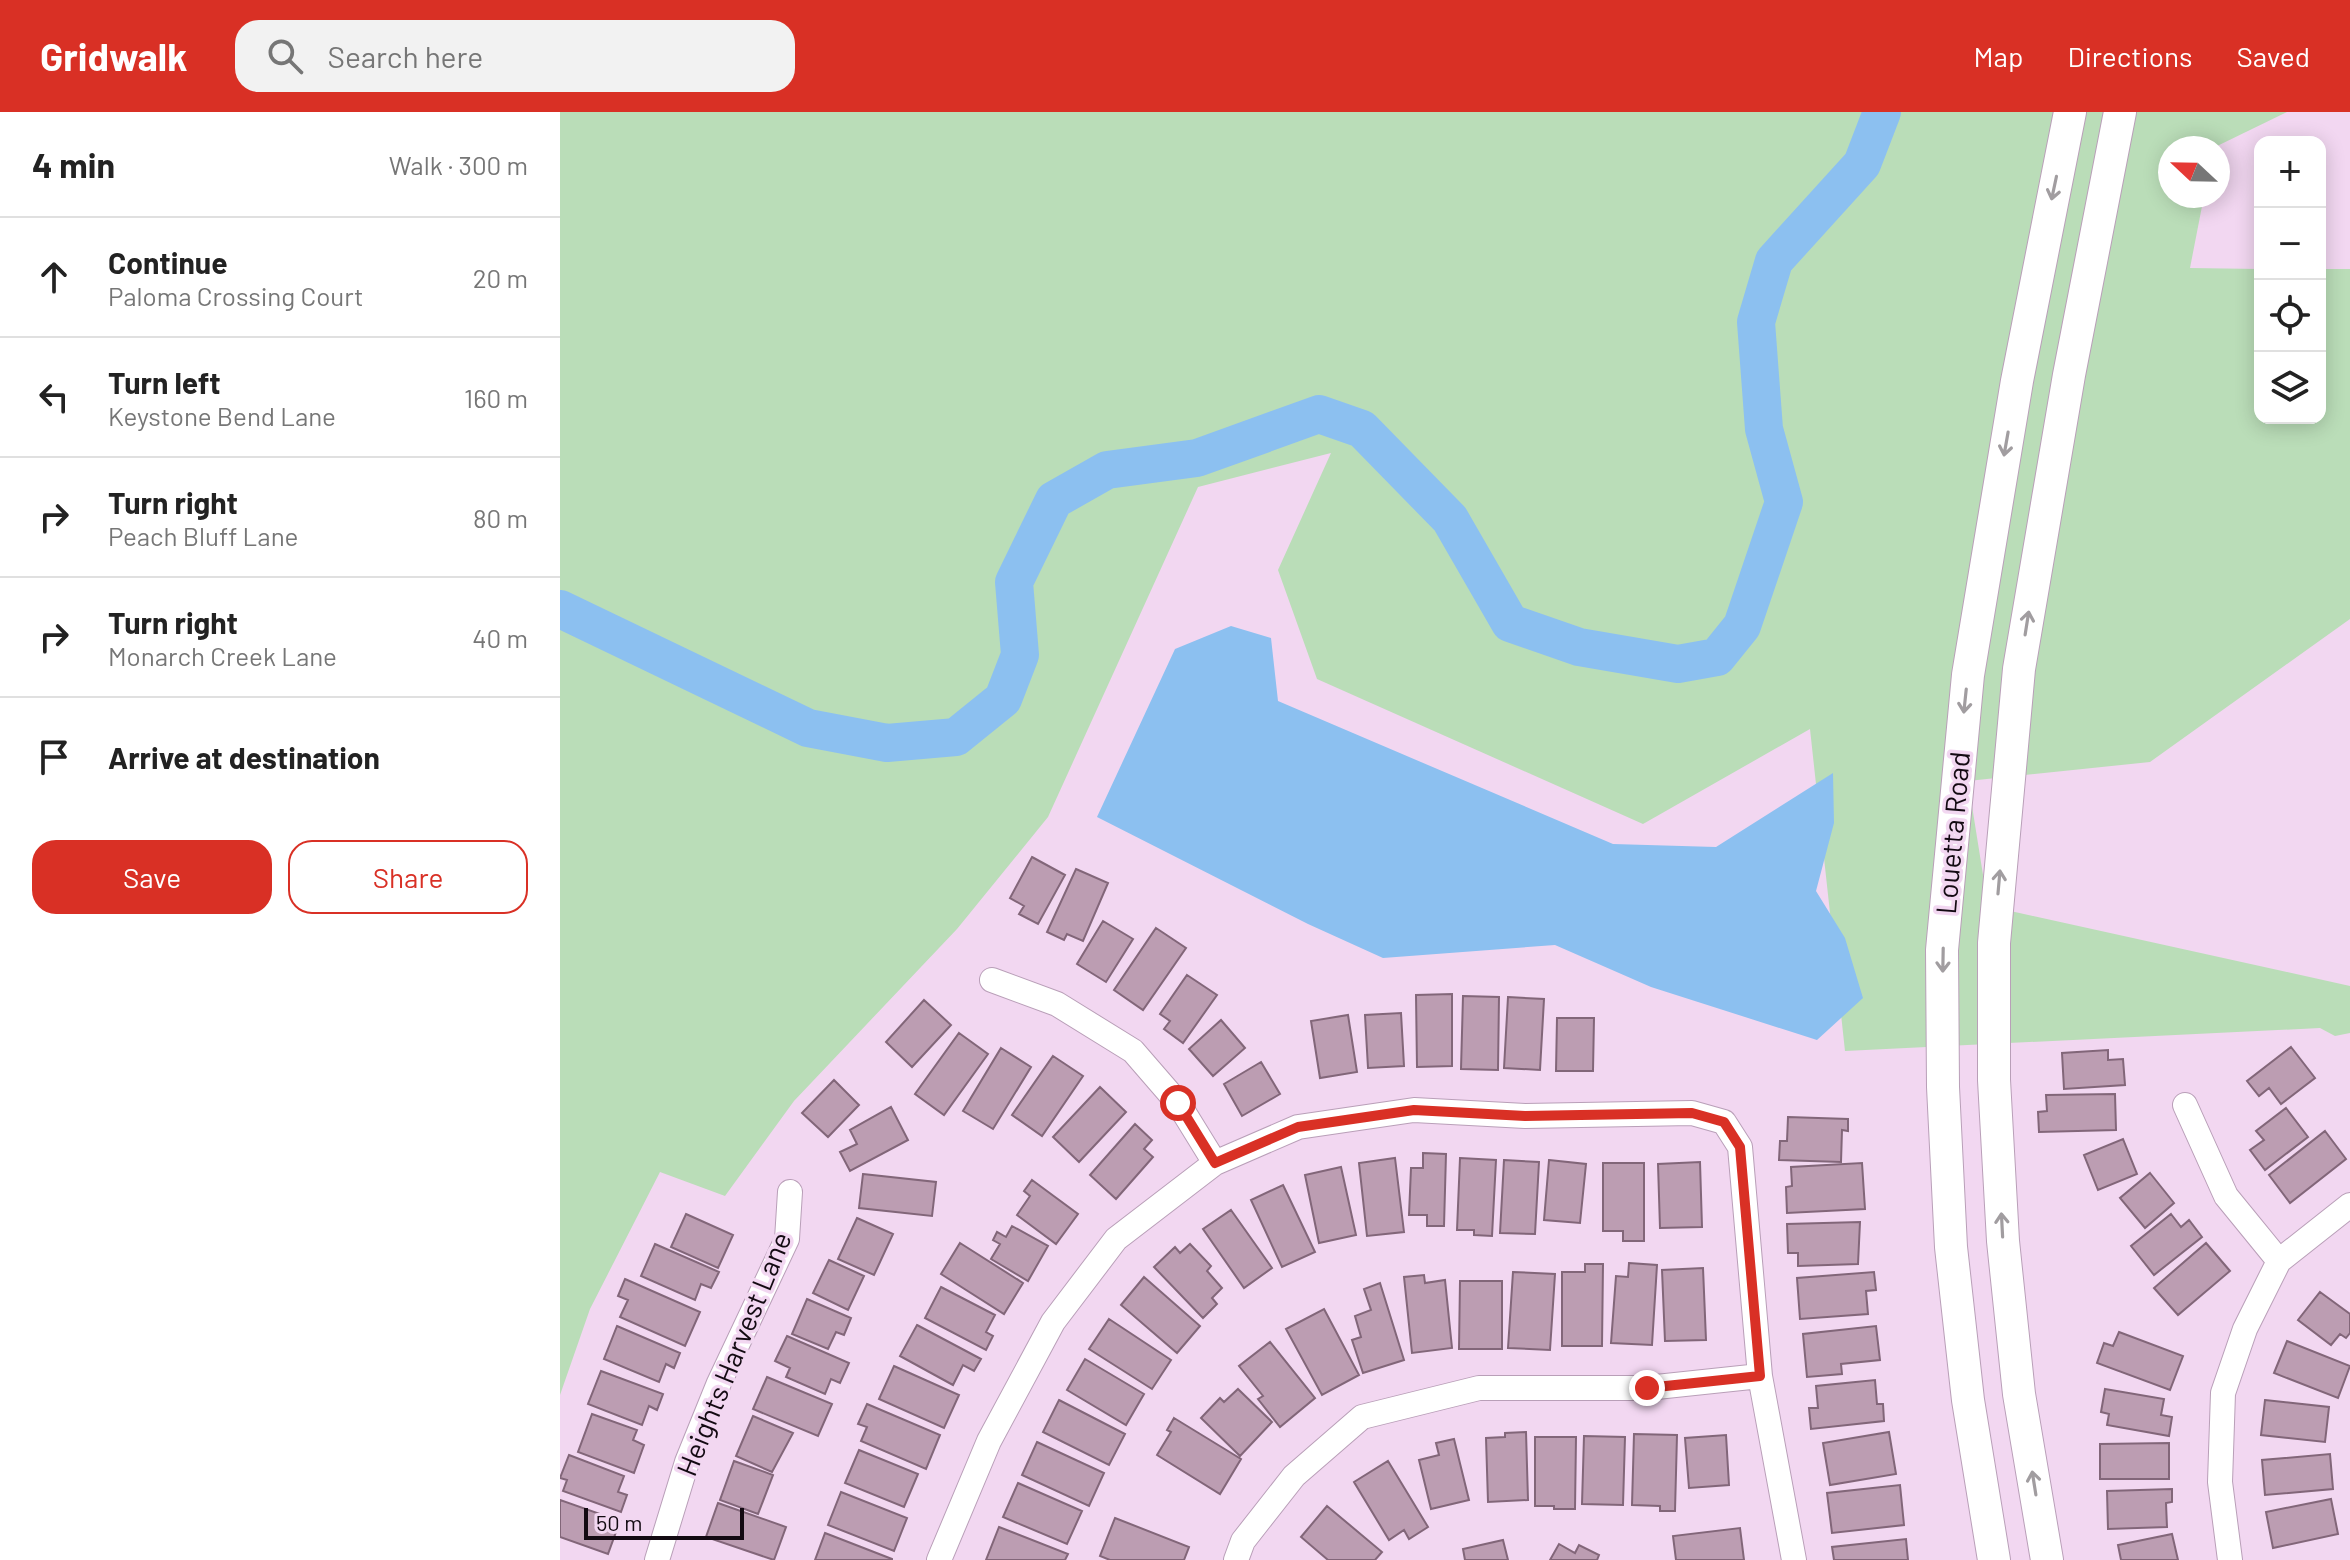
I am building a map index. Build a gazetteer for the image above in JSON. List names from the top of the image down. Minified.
{"streets":{"main road":["Louetta Road"],"street":["Heights Harvest Lane"]},"scale_bar":"50 m","north":"left","page":{"header":"Gridwalk","search":"Search here","nav":["Map","Directions","Saved"],"heading":["4 min","Walk · 300 m"],"map_buttons":["+","−"],"list":[["Continue","Paloma Crossing Court","20 m"],["Turn left","Keystone Bend Lane","160 m"],["Turn right","Peach Bluff Lane","80 m"],["Turn right","Monarch Creek Lane","40 m"],"Arrive at destination"],"buttons":["Save","Share"],"scale":"50 m"}}
